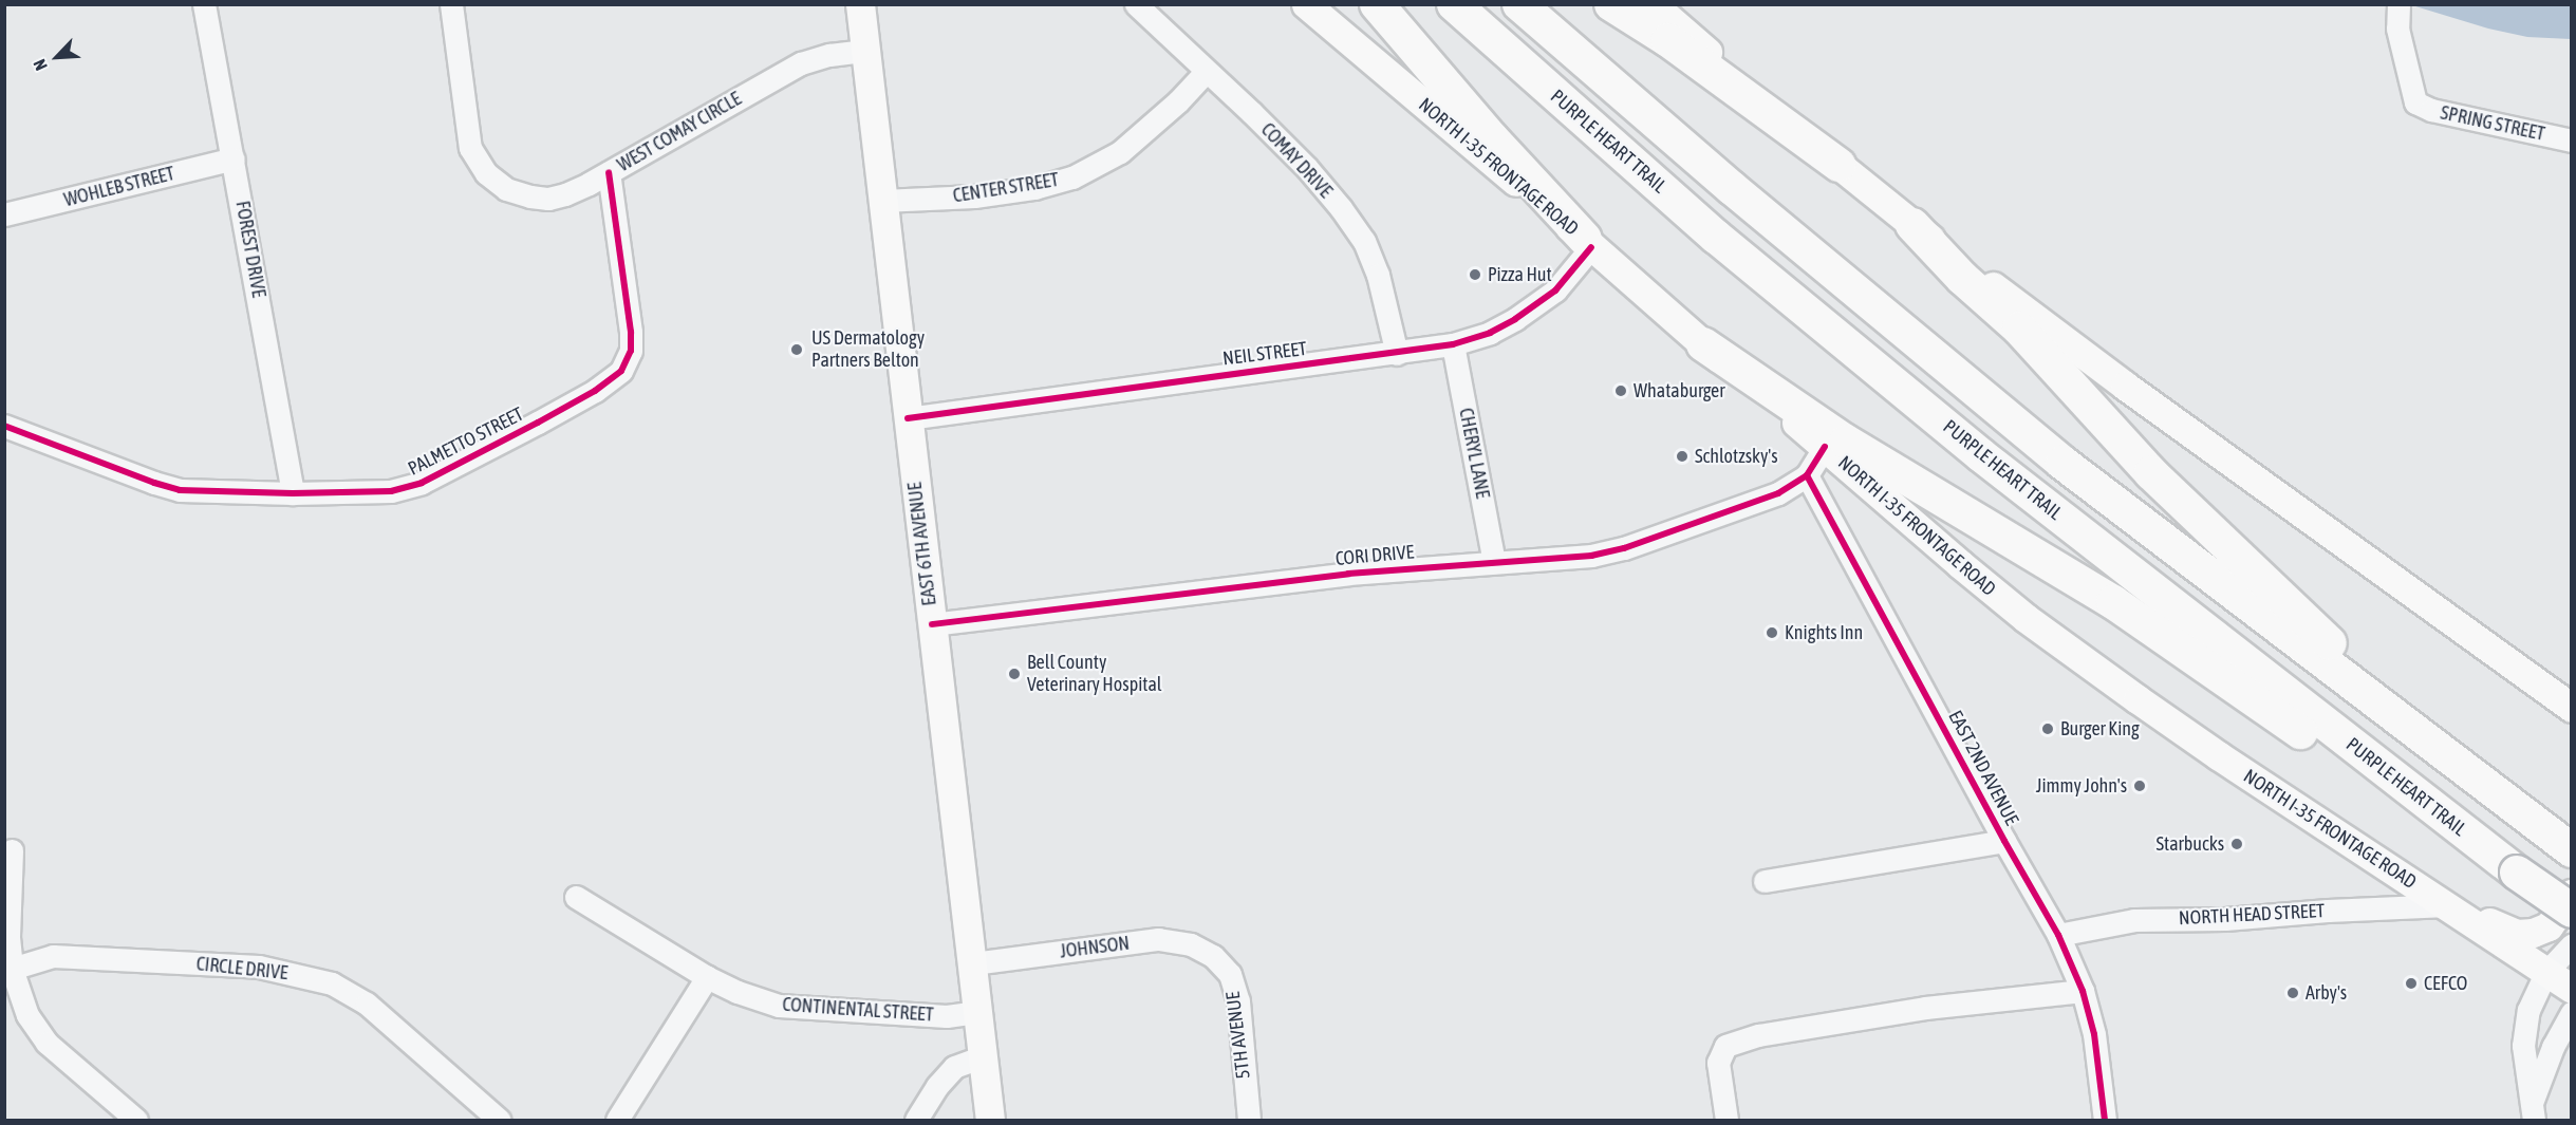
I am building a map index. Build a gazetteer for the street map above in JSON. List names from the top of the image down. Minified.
{"streets":{"highway":["PURPLE HEART TRAIL"],"main road":["NORTH I-35 FRONTAGE ROAD","EAST 6TH AVENUE"],"street":["SPRING STREET","WEST COMAY CIRCLE","COMAY DRIVE","WOHLEB STREET","CENTER STREET","FOREST DRIVE","NEIL STREET","PALMETTO STREET","CHERYL LANE","CORI DRIVE","EAST 2ND AVENUE","NORTH HEAD STREET","JOHNSON","CIRCLE DRIVE","CONTINENTAL STREET","5TH AVENUE"]},"crossings":[["WEST COMAY CIRCLE","PALMETTO STREET"],["WEST COMAY CIRCLE","EAST 6TH AVENUE"],["COMAY DRIVE","CENTER STREET"],["COMAY DRIVE","NEIL STREET"],["NORTH I-35 FRONTAGE ROAD","NEIL STREET"],["NORTH I-35 FRONTAGE ROAD","NORTH HEAD STREET"],["WOHLEB STREET","FOREST DRIVE"],["CENTER STREET","EAST 6TH AVENUE"],["FOREST DRIVE","PALMETTO STREET"],["NEIL STREET","CHERYL LANE"],["NEIL STREET","EAST 6TH AVENUE"],["CHERYL LANE","CORI DRIVE"],["EAST 6TH AVENUE","CORI DRIVE"],["EAST 6TH AVENUE","JOHNSON"],["EAST 6TH AVENUE","CONTINENTAL STREET"],["CORI DRIVE","EAST 2ND AVENUE"],["EAST 2ND AVENUE","NORTH HEAD STREET"],["JOHNSON","5TH AVENUE"]],"places":["Pizza Hut","US Dermatology Partners Belton","Whataburger","Schlotzsky's","Knights Inn","Bell County Veterinary Hospital","Burger King","Jimmy John's","Starbucks","CEFCO","Arby's"],"north":"bottom left"}
